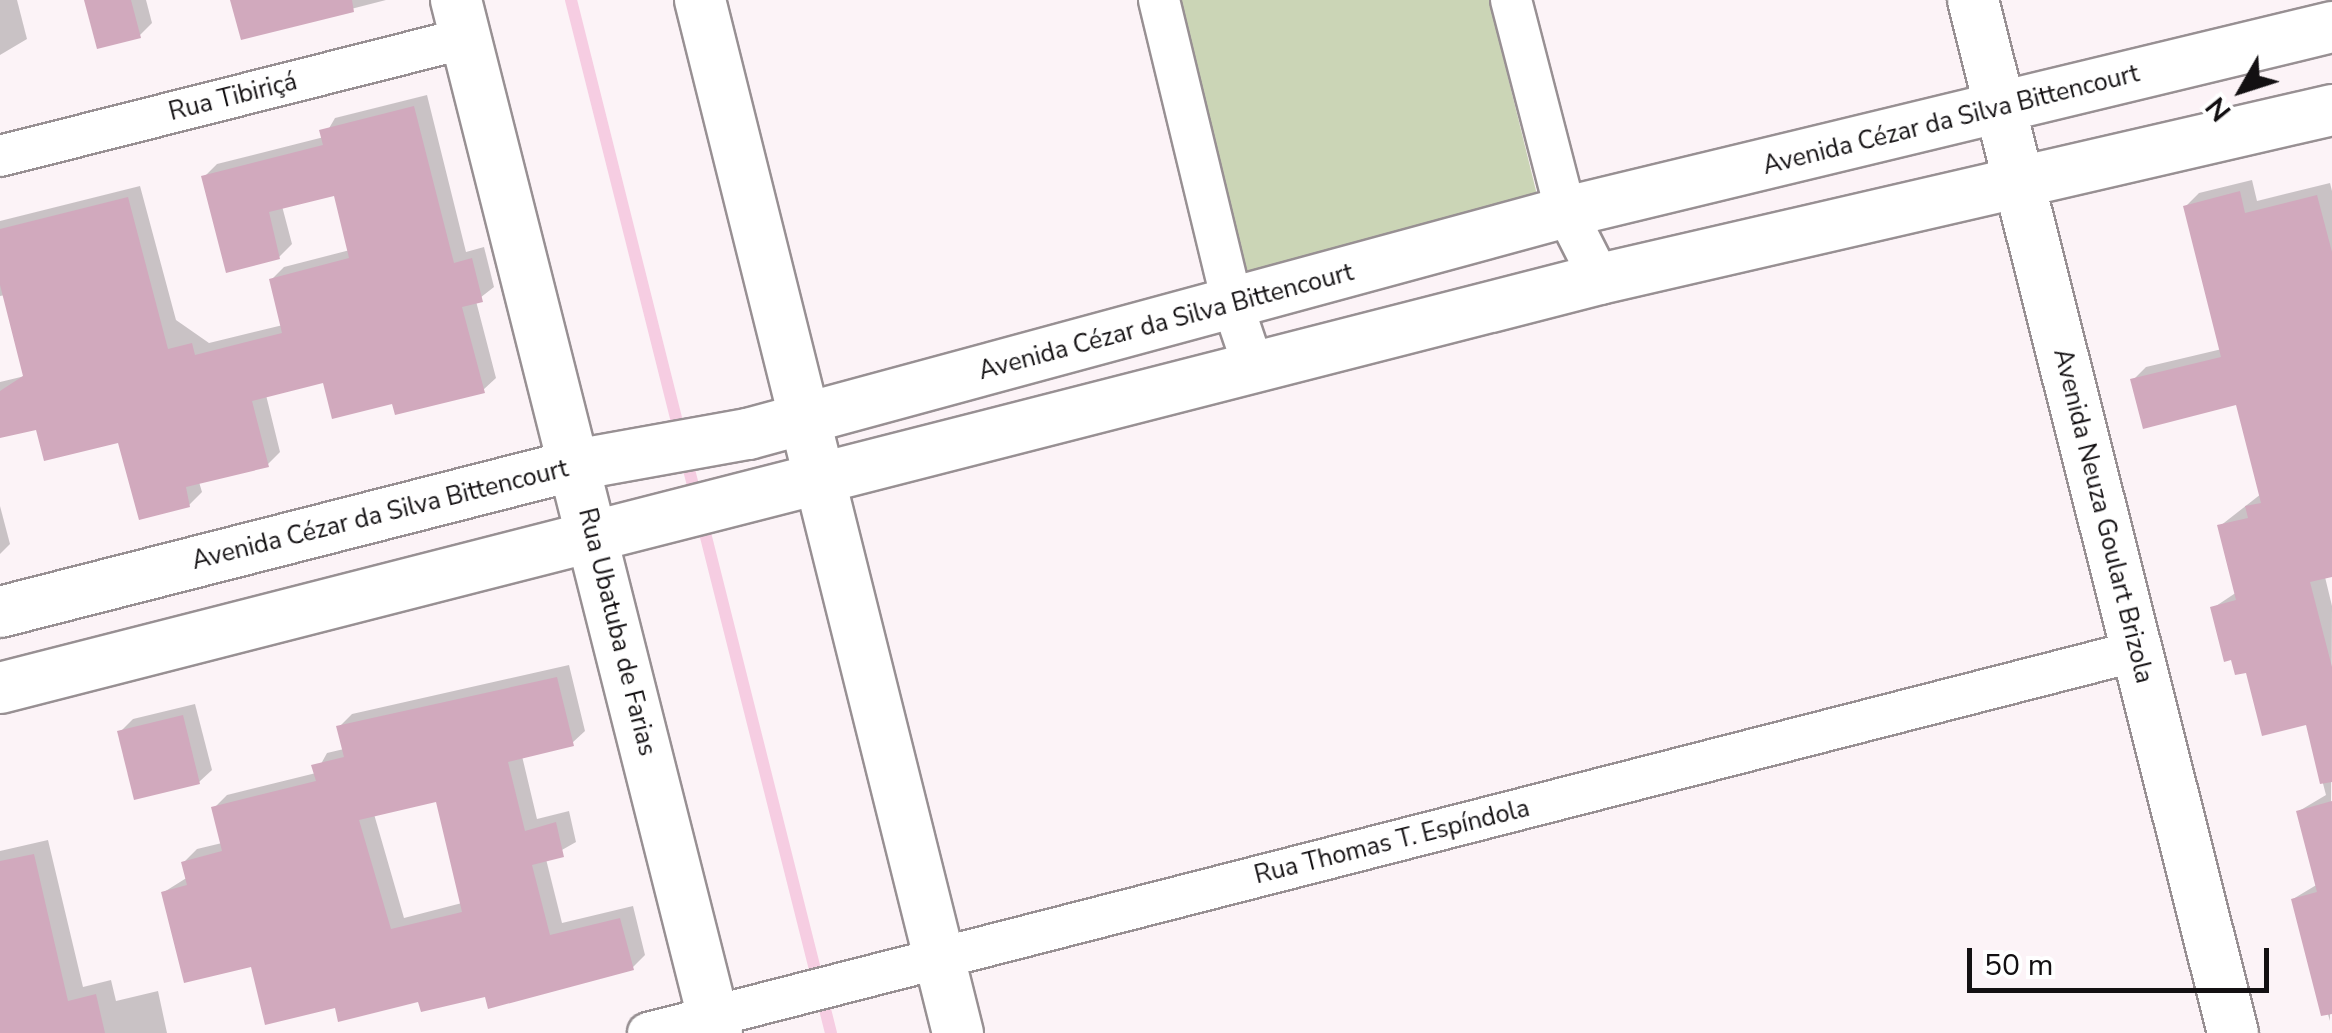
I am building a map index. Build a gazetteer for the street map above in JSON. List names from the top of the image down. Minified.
{"streets":{"street":["Rua Tibiriçá","Avenida Cézar da Silva Bittencourt","Avenida Neuza Goulart Brizola","Rua Ubatuba de Farias","Rua Thomas T. Espíndola"]},"crossings":[["Rua Tibiriçá","Rua Ubatuba de Farias"],["Avenida Cézar da Silva Bittencourt","Avenida Neuza Goulart Brizola"],["Avenida Cézar da Silva Bittencourt","Rua Ubatuba de Farias"],["Avenida Neuza Goulart Brizola","Rua Thomas T. Espíndola"],["Rua Ubatuba de Farias","Rua Thomas T. Espíndola"]],"scale_bar":"50 m","north":"bottom left"}
